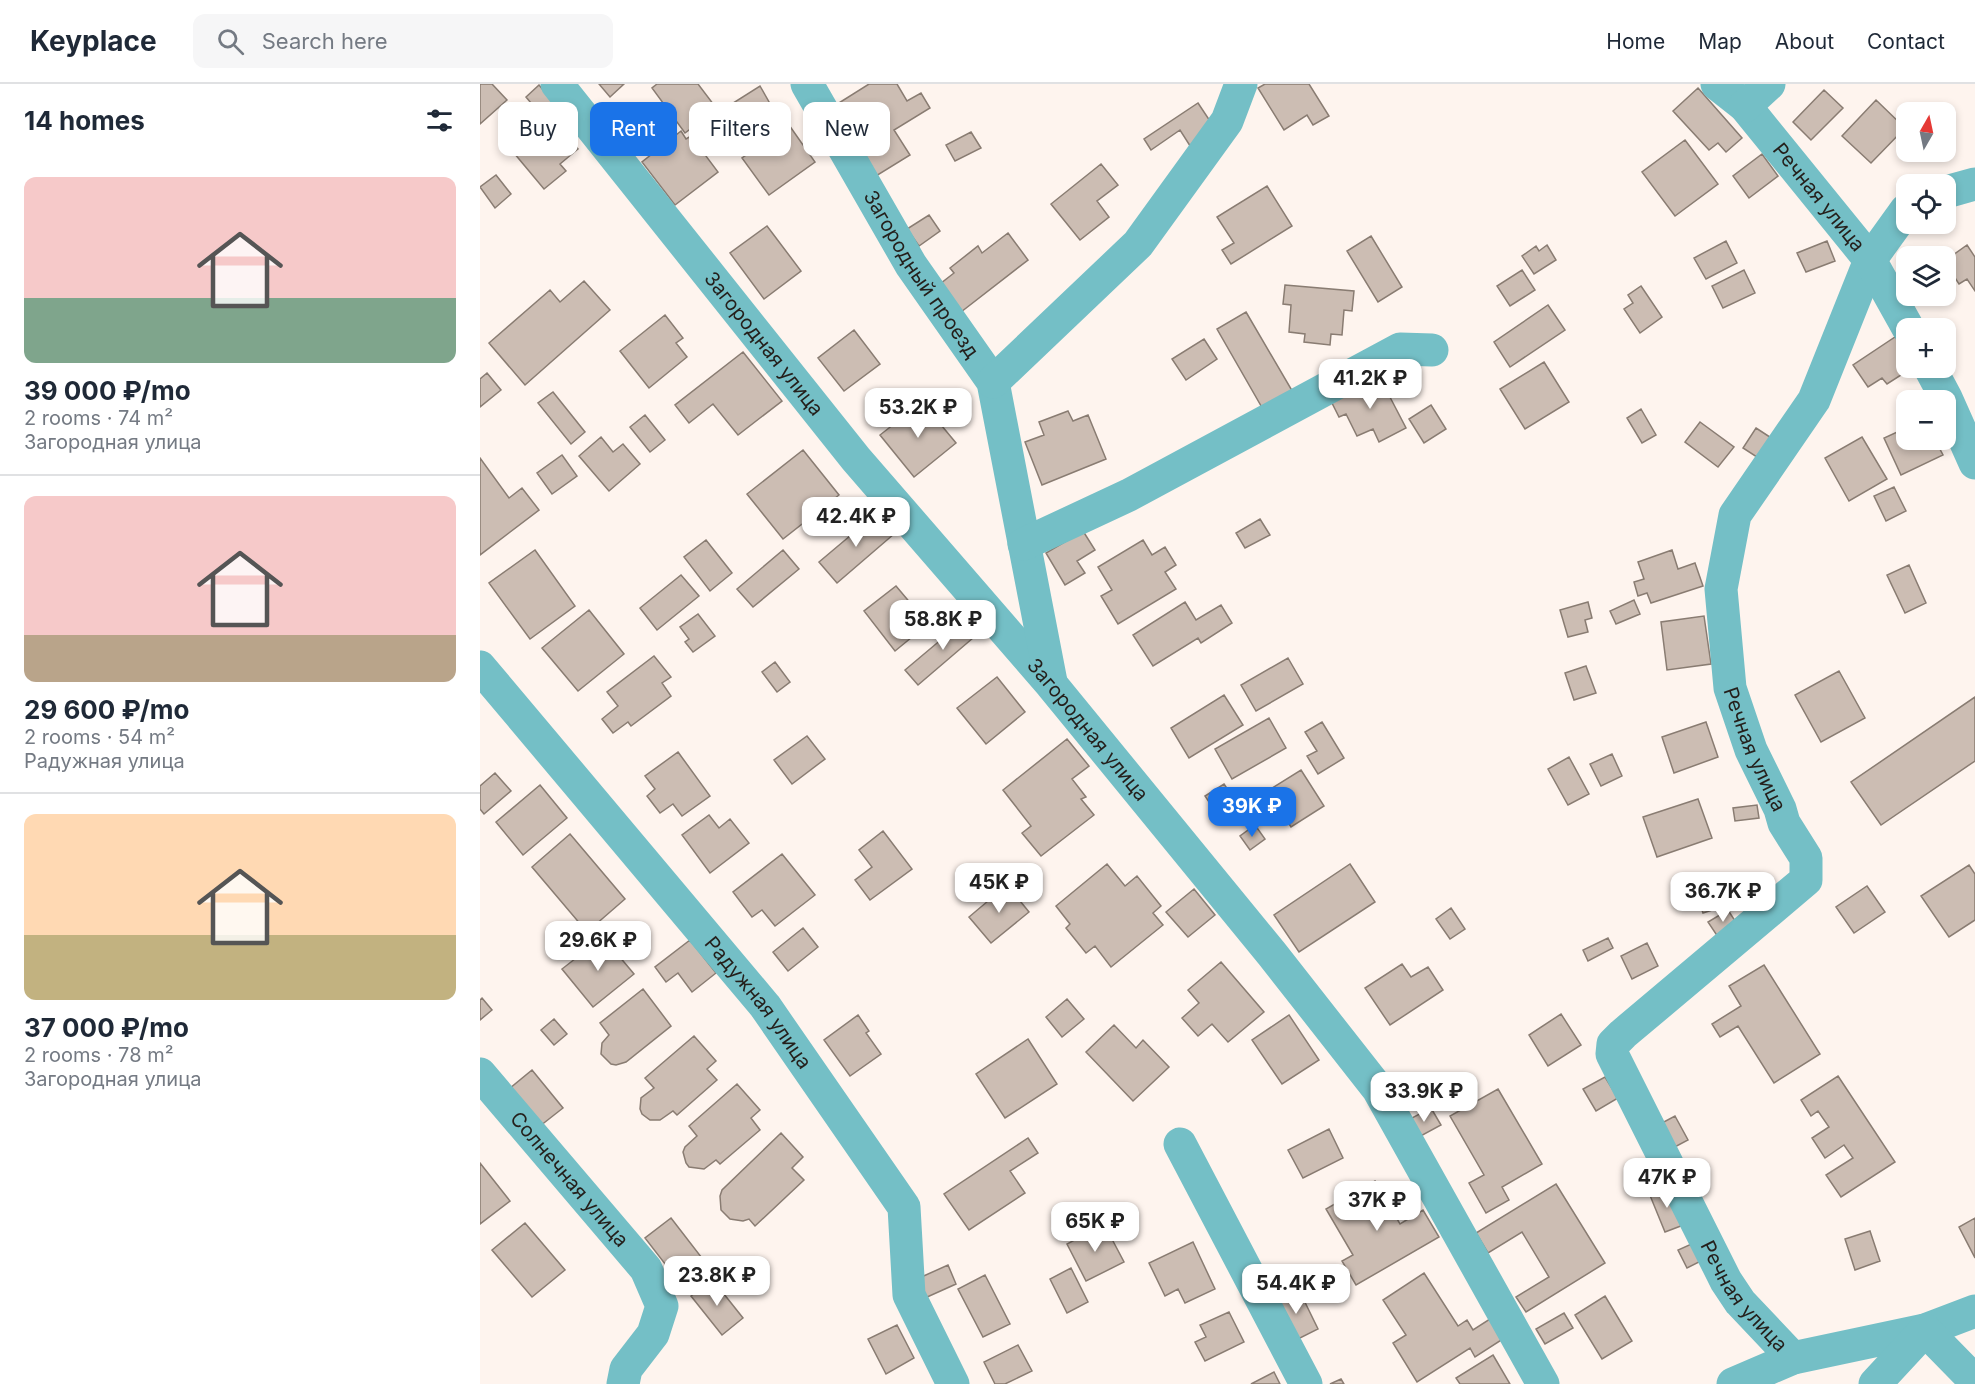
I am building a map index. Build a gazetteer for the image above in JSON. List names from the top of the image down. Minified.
{"streets":{"street":["Речная улица","Загородный проезд","Загородная улица","Радужная улица","Солнечная улица"]},"crossings":[["Загородный проезд","Загородная улица"]],"north":"top","page":{"header":"Keyplace","search":"Search here","nav":["Home","Map","About","Contact"],"heading":"14 homes","map_buttons":["+","−"],"chip":["Buy","Rent","Filters","New"],"list":[{"name":"39 000 ₽/mo","note":"2 rooms · 74 m² · Загородная улица"},{"name":"29 600 ₽/mo","note":"2 rooms · 54 m² · Радужная улица"},{"name":"37 000 ₽/mo","note":"2 rooms · 78 m² · Загородная улица"}],"price":["41.2K ₽","53.2K ₽","42.4K ₽","58.8K ₽","39K ₽","45K ₽","36.7K ₽","29.6K ₽","33.9K ₽","47K ₽","37K ₽","65K ₽","23.8K ₽","54.4K ₽"]}}
